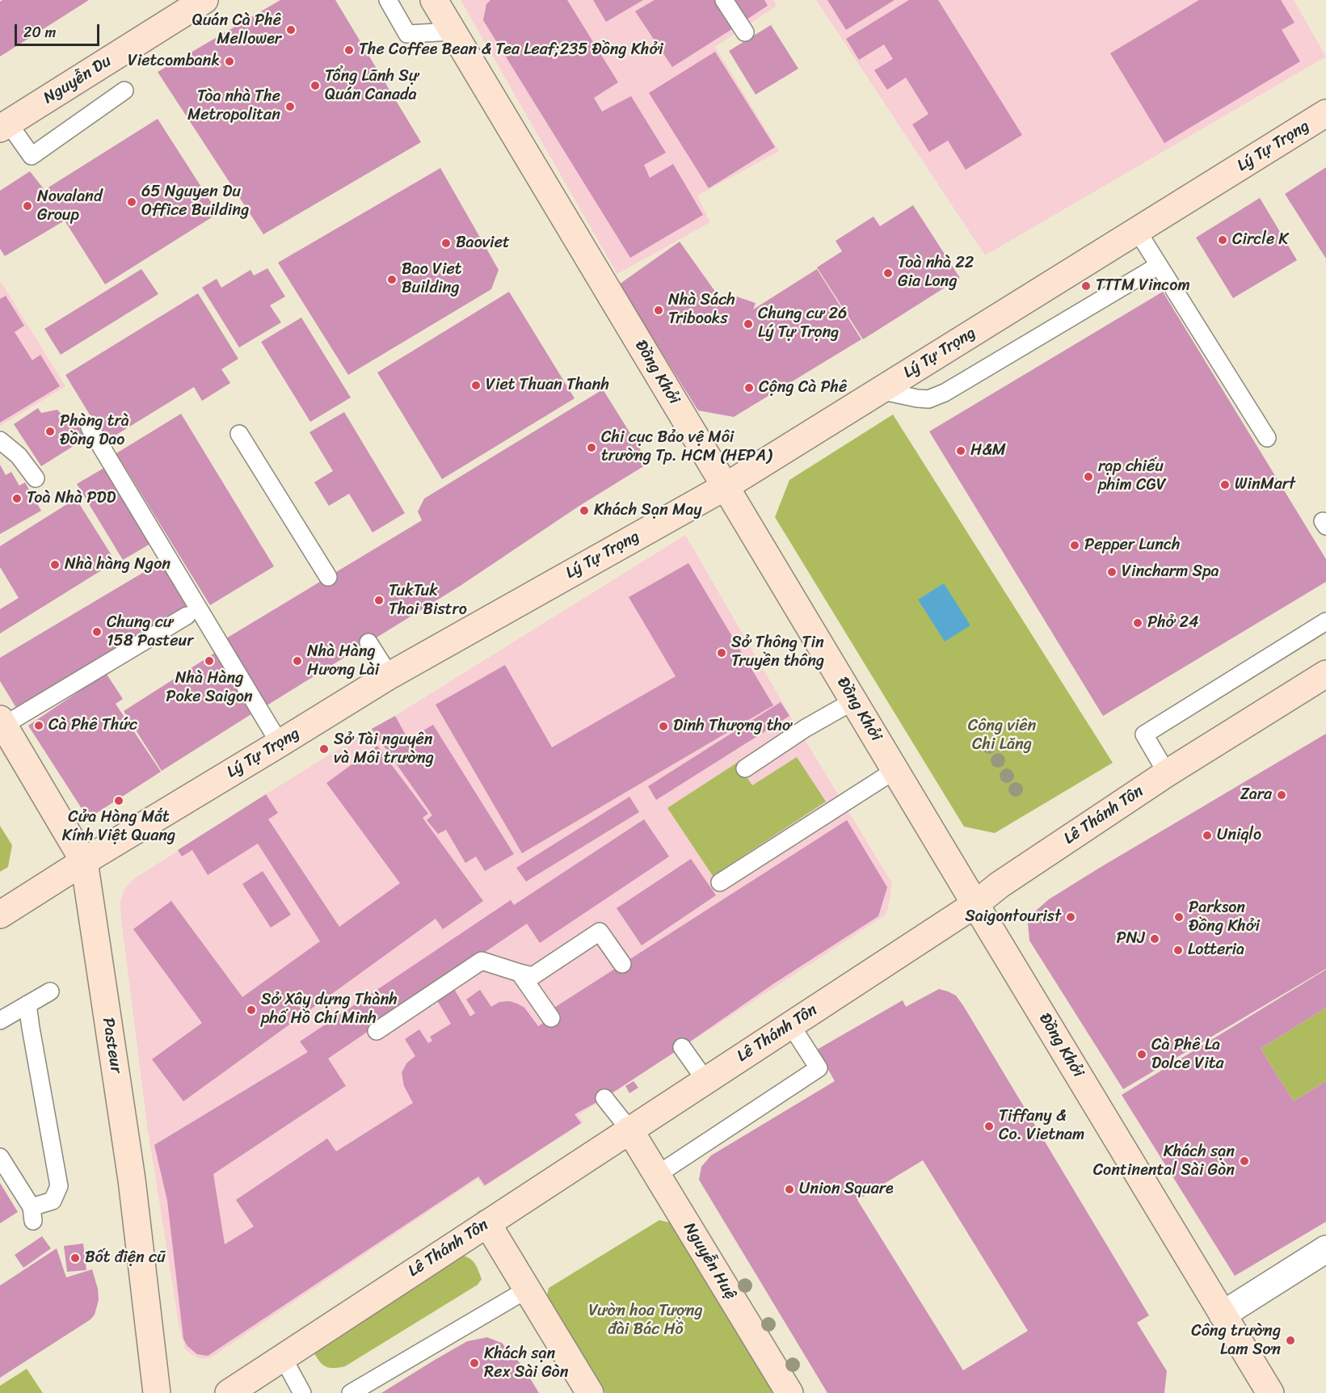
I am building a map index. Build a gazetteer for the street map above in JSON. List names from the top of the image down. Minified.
{"streets":{"street":["Nguyễn Du","Lý Tự Trọng","Ðồng Khởi","Lê Thánh Tôn","Pasteur","Nguyễn Huệ"]},"crossings":[["Lý Tự Trọng","Ðồng Khởi"],["Lý Tự Trọng","Pasteur"],["Ðồng Khởi","Lê Thánh Tôn"],["Lê Thánh Tôn","Nguyễn Huệ"]],"parks":["Công viên Chi Lăng","Vườn hoa Tượng đài Bác Hồ"],"places":["Quán Cà Phê Mellower","The Coffee Bean & Tea Leaf;235 Đồng Khởi","Vietcombank","Tổng Lãnh Sự Quán Canada","Tòa nhà The Metropolitan","65 Nguyen Du Office Building","Novaland Group","Circle K","Baoviet","Toà nhà 22 Gia Long","Bao Viet Building","TTTM Vincom","Nhà Sách Tribooks","Chung cư 26 Lý Tự Trọng","Viet Thuan Thanh","Cộng Cà Phê","Phòng trà Đồng Dao","Chi cục Bảo vệ Môi trường Tp. HCM (HEPA)","H&M","rạp chiếu phim CGV","WinMart","Toà Nhà PDD","Khách Sạn May","Pepper Lunch","Nhà hàng Ngon","Vincharm Spa","TukTuk Thai Bistro","Phở 24","Chung cư 158 Pasteur","Sở Thông Tin Truyền thông","Nhà Hàng Poke Saigon","Nhà Hàng Hương Lài","Cà Phê Thức","Dinh Thượng thơ","Sở Tài nguyên và Môi trường","Zara","Cửa Hàng Mắt Kính Việt Quang","Uniqlo","Saigontourist","Parkson Đồng Khởi","PNJ","Lotteria","Sở Xây dựng Thành phố Hồ Chí Minh","Cà Phê La Dolce Vita","Tiffany & Co. Vietnam","Khách sạn Continental Sài Gòn","Union Square","Bốt điện cũ","Công trường Lam Sơn","Khách sạn Rex Sài Gòn"],"scale_bar":"20 m"}
